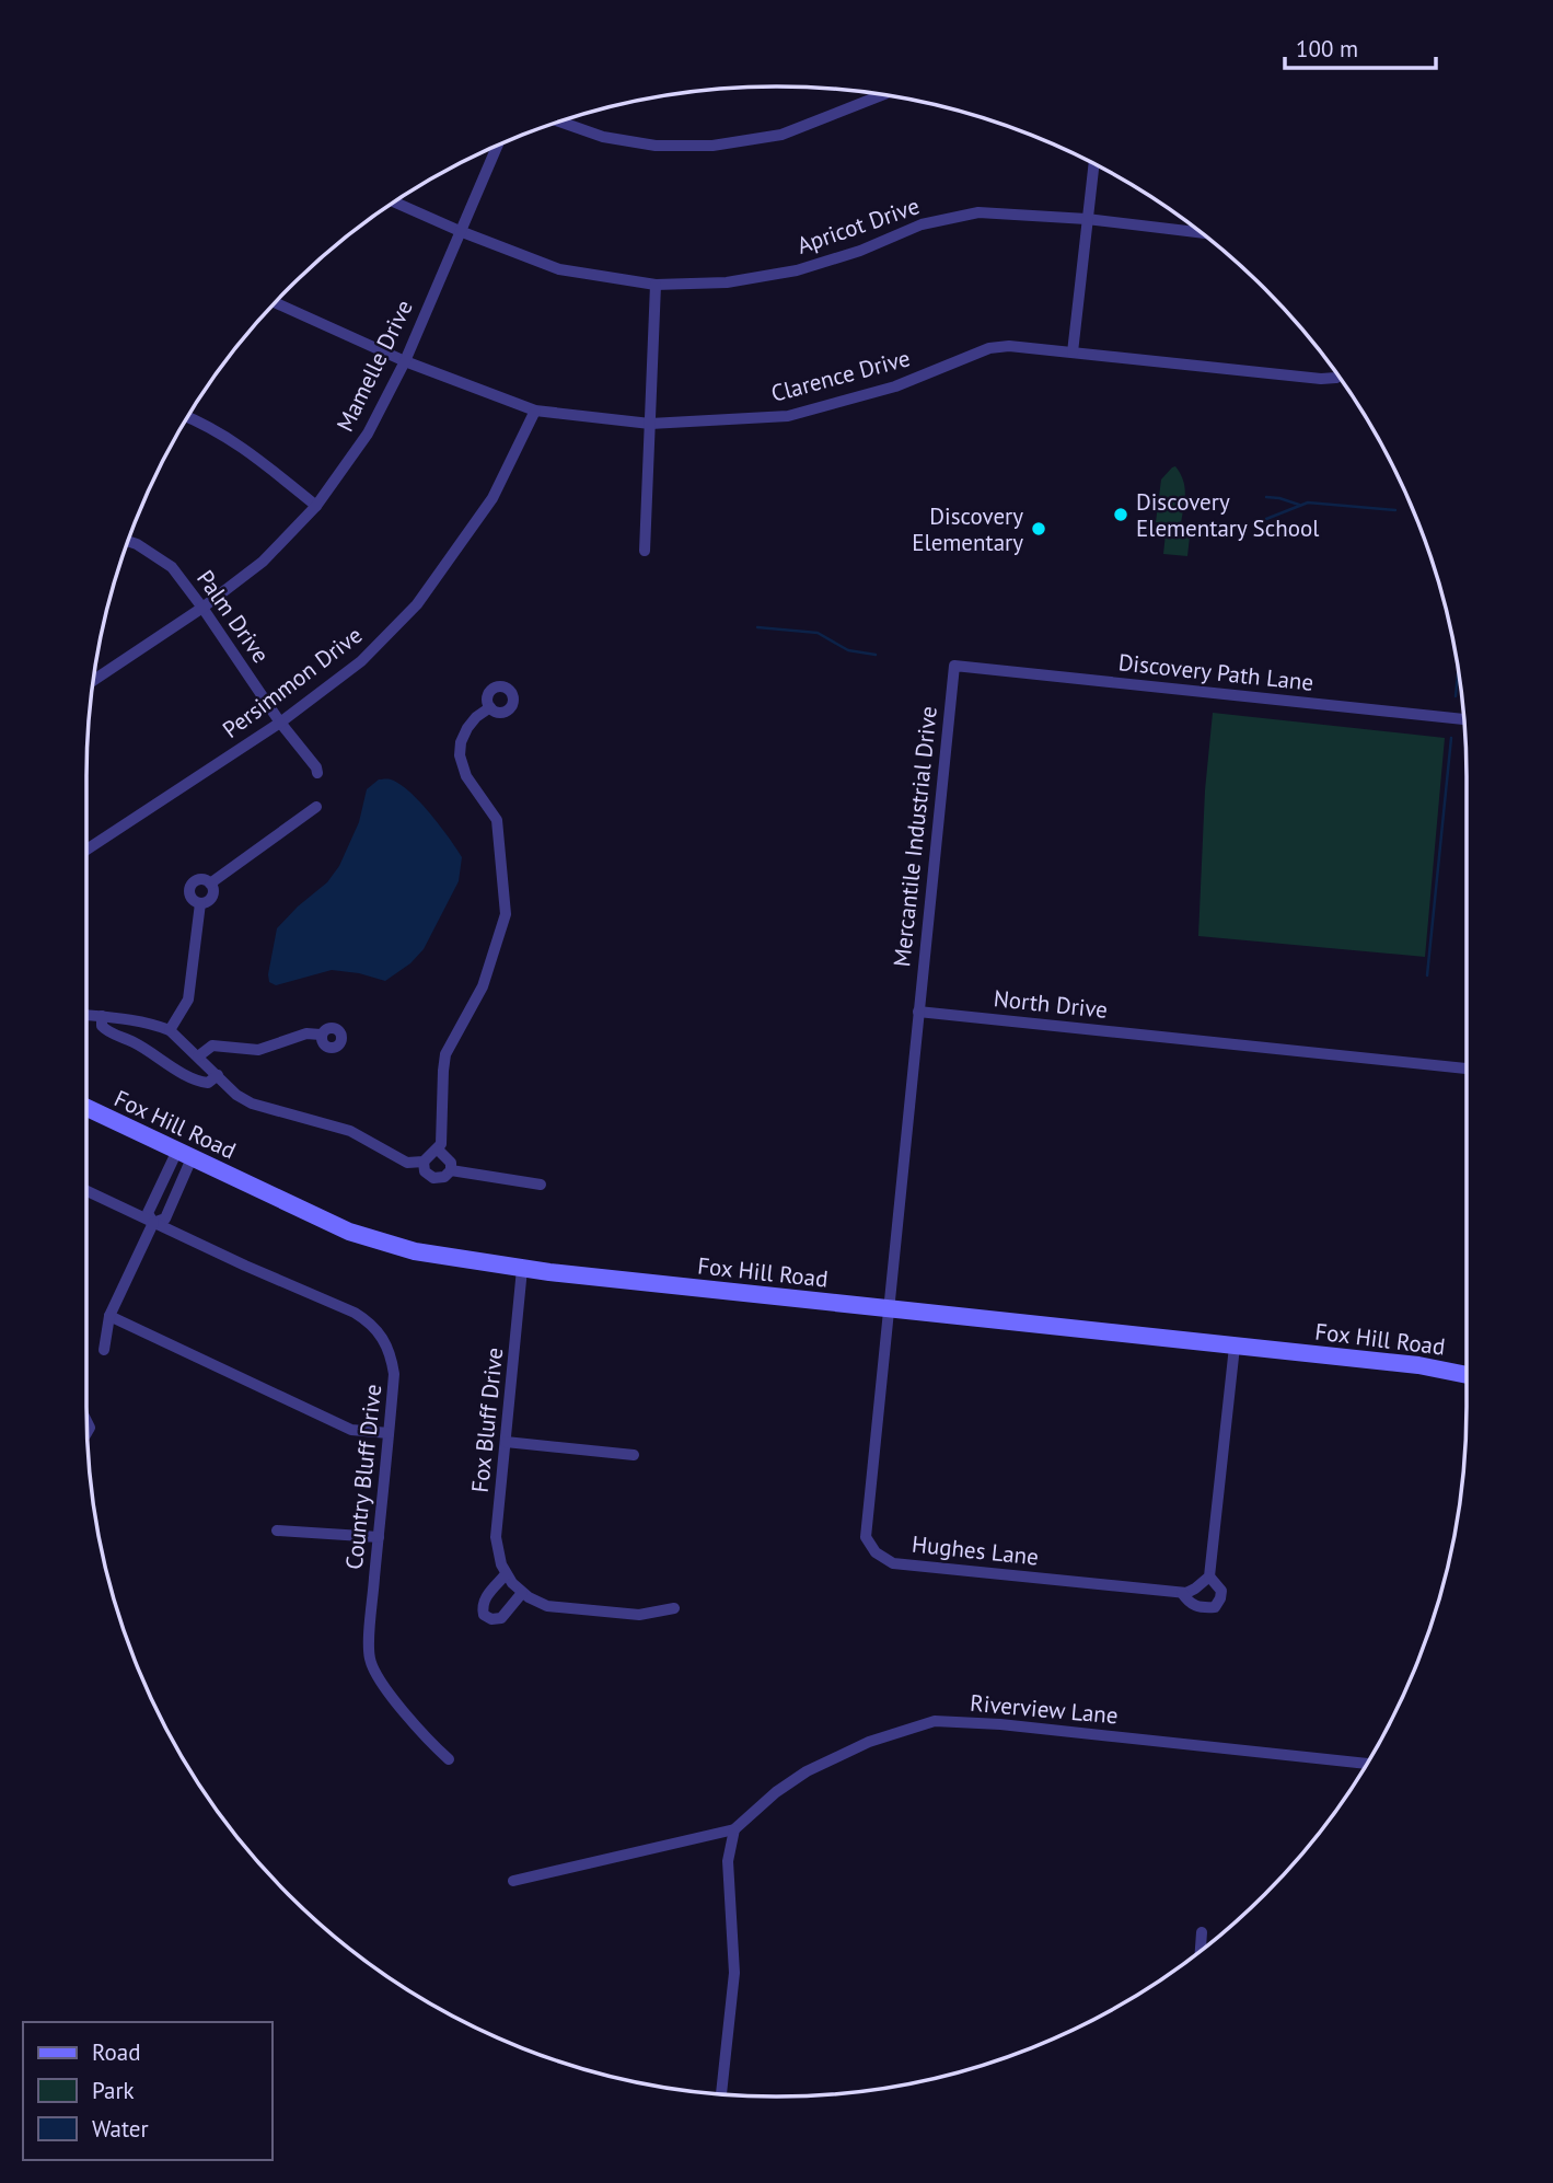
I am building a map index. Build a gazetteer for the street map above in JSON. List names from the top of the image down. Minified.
{"streets":{"street":["Apricot Drive","Mamelle Drive","Clarence Drive","Palm Drive","Discovery Path Lane","Persimmon Drive","Mercantile Industrial Drive","North Drive","Fox Hill Road","Fox Bluff Drive","Country Bluff Drive","Hughes Lane","Riverview Lane"]},"crossings":[["Apricot Drive","Mamelle Drive"],["Mamelle Drive","Clarence Drive"],["Mamelle Drive","Palm Drive"],["Clarence Drive","Persimmon Drive"],["Palm Drive","Persimmon Drive"],["Discovery Path Lane","Mercantile Industrial Drive"],["Mercantile Industrial Drive","North Drive"],["Fox Hill Road","Fox Bluff Drive"],["Fox Hill Road","Hughes Lane"]],"places":["Discovery Elementary School","Discovery Elementary"],"legend":["Road","Park","Water"],"scale_bar":"100 m"}
